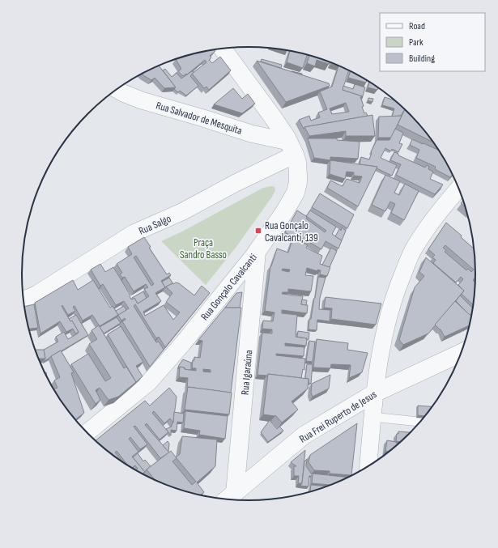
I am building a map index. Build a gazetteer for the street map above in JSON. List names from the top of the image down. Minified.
{"streets":{"street":["Rua Salvador de Mesquita","Rua Salgo","Rua Gonçalo Cavalcanti","Rua Igaraúna","Rua Frei Ruperto de Jesus"]},"crossings":[["Rua Salvador de Mesquita","Rua Salgo"],["Rua Salvador de Mesquita","Rua Gonçalo Cavalcanti"],["Rua Salgo","Rua Gonçalo Cavalcanti"],["Rua Gonçalo Cavalcanti","Rua Igaraúna"],["Rua Igaraúna","Rua Frei Ruperto de Jesus"]],"parks":["Praça Sandro Basso"],"places":{"transit":["Rua Gonçalo Cavalcanti, 139"]},"legend":["Road","Park","Building"]}
